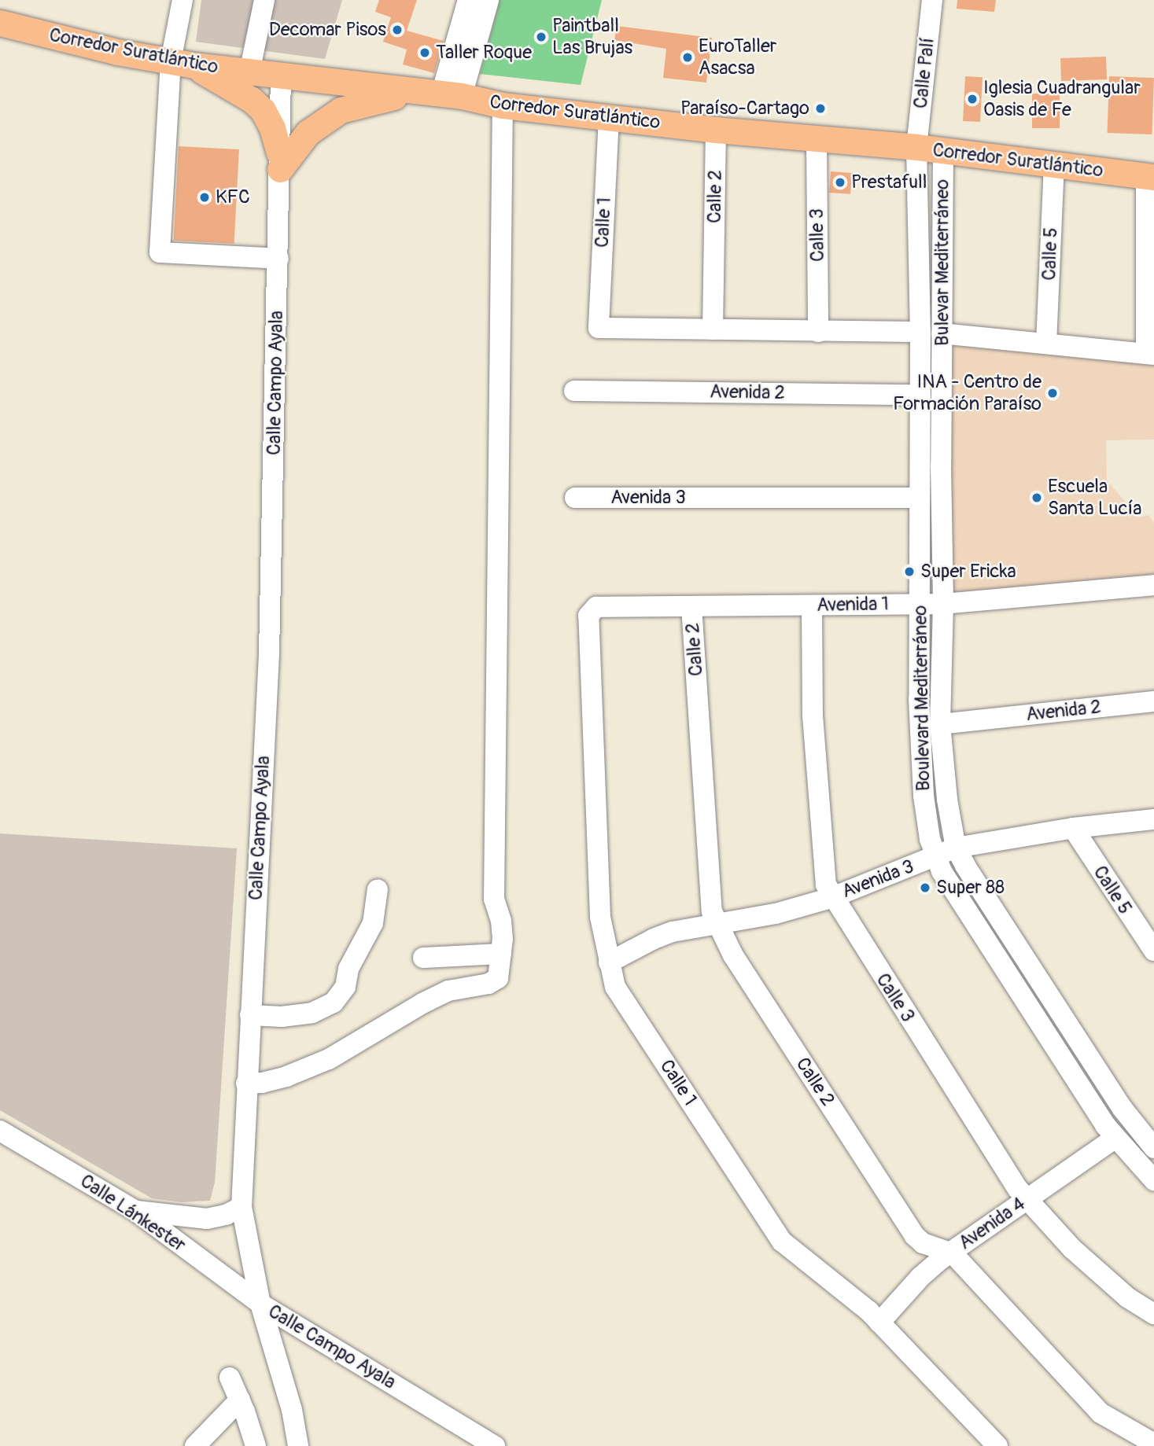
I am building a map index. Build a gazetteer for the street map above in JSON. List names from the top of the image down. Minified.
{"streets":{"main road":["Corredor Suratlántico"],"street":["Calle Palí","Calle 2","Calle 1","Calle 3","Calle 5","Bulevar Mediterráneo","Calle Campo Ayala","Avenida 2","Avenida 3","Avenida 1","Boulevard Mediterráneo","Calle Lánkester","Avenida 4"]},"crossings":[["Corredor Suratlántico","Calle Palí"],["Corredor Suratlántico","Calle 2"],["Corredor Suratlántico","Calle 1"],["Corredor Suratlántico","Calle 3"],["Corredor Suratlántico","Calle 5"],["Corredor Suratlántico","Bulevar Mediterráneo"],["Corredor Suratlántico","Calle Campo Ayala"],["Corredor Suratlántico","Boulevard Mediterráneo"],["Calle Palí","Boulevard Mediterráneo"],["Calle 2","Calle 1"],["Calle 2","Avenida 3"],["Calle 2","Avenida 1"],["Calle 2","Avenida 4"],["Calle 1","Avenida 3"],["Calle 1","Avenida 1"],["Calle 1","Avenida 4"],["Calle 3","Avenida 3"],["Calle 3","Avenida 1"],["Calle 3","Avenida 4"],["Calle 5","Avenida 3"],["Bulevar Mediterráneo","Avenida 1"],["Bulevar Mediterráneo","Boulevard Mediterráneo"],["Calle Campo Ayala","Calle Lánkester"],["Avenida 2","Boulevard Mediterráneo"],["Avenida 3","Boulevard Mediterráneo"],["Avenida 1","Boulevard Mediterráneo"],["Boulevard Mediterráneo","Avenida 4"]],"places":["Decomar Pisos","Paintball Las Brujas","Taller Roque","EuroTaller Asacsa","Iglesia Cuadrangular Oasis de Fe","Paraíso-Cartago","Prestafull","KFC","INA - Centro de Formación Paraíso","Escuela Santa Lucía","Super Ericka","Super 88"]}
